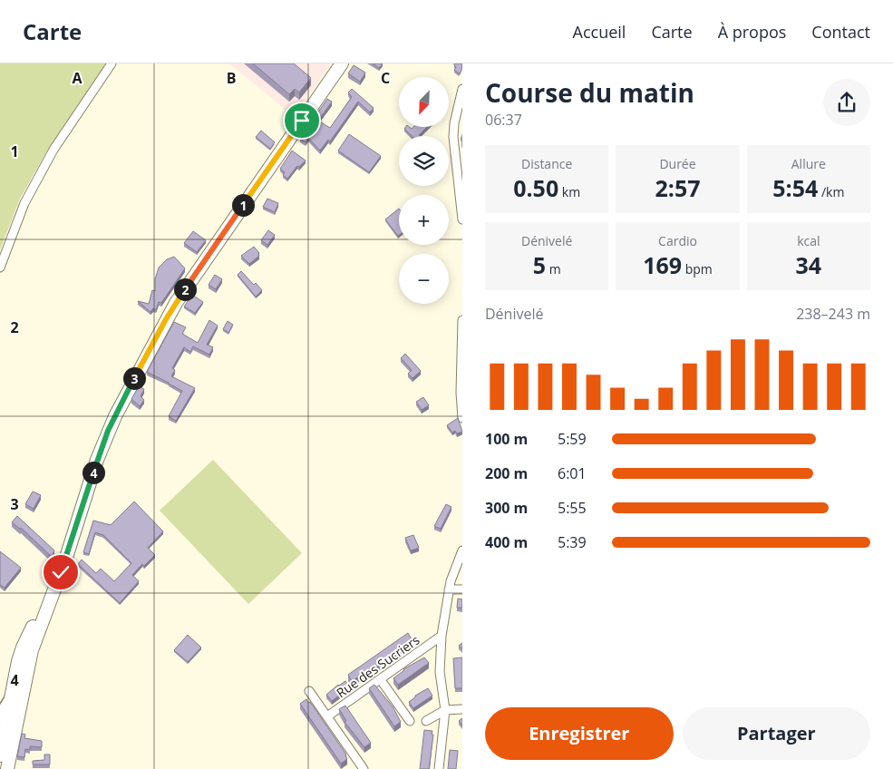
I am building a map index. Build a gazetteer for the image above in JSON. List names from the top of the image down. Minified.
{"streets":{"street":["Rue des Sucriers"]},"north":"bottom left","page":{"header":"Carte","nav":["Accueil","Carte","À propos","Contact"],"heading":["Course du matin","06:37"],"map_buttons":["+","−"],"stats":[["Distance","0.50 km"],["Durée","2:57"],["Allure","5:54 /km"],["Dénivelé","5 m"],["Cardio","169 bpm"],["kcal","34"]],"pins":["1","2","3","4"],"chart":["Dénivelé","238–243 m"],"list":[{"name":"100 m","note":"5:59"},{"name":"200 m","note":"6:01"},{"name":"300 m","note":"5:55"},{"name":"400 m","note":"5:39"}],"buttons":["Enregistrer","Partager"]},"grid":{"columns":["A","B","C"],"rows":["1","2","3","4"]}}
